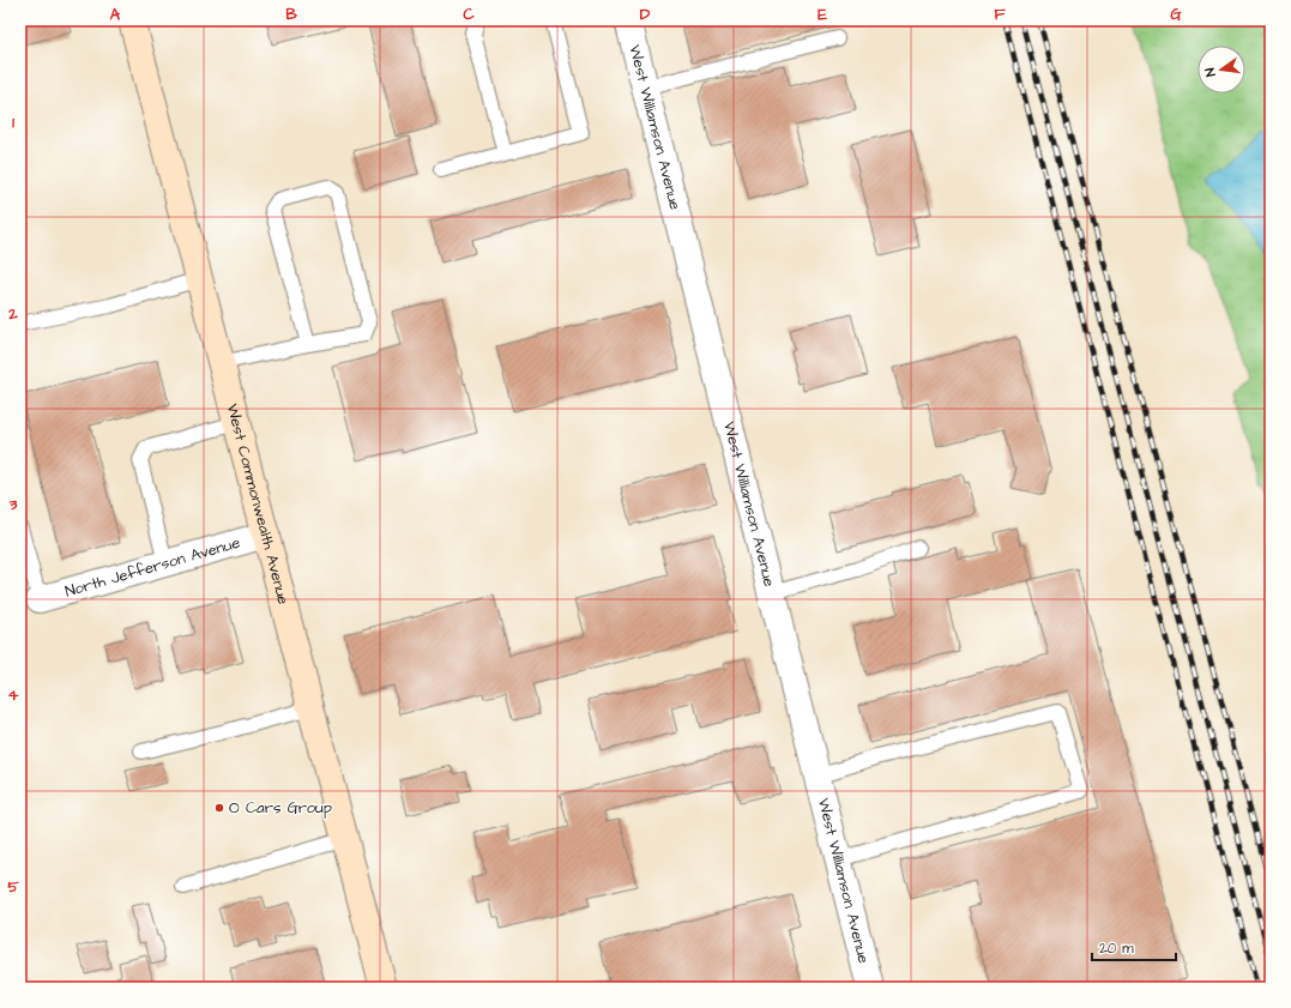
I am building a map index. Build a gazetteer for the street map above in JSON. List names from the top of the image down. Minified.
{"streets":{"main road":["West Commonwealth Avenue"],"street":["West Williamson Avenue","North Jefferson Avenue"]},"crossings":[["West Commonwealth Avenue","North Jefferson Avenue"]],"places":["O Cars Group"],"scale_bar":"20 m","north":"left","grid":{"columns":["A","B","C","D","E","F","G"],"rows":["1","2","3","4","5"]}}
